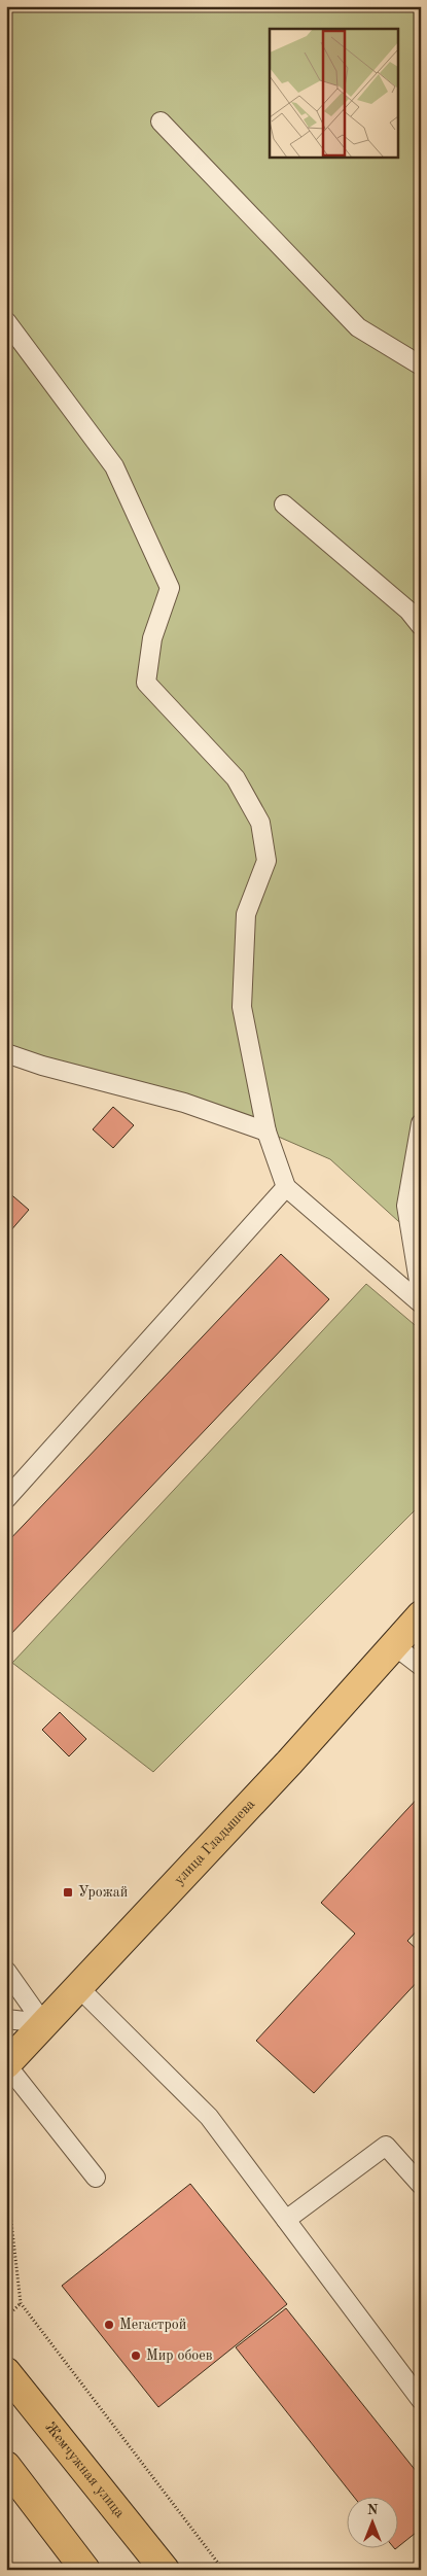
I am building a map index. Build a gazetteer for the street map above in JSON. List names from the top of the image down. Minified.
{"streets":{"main road":["улица Гладышева","Жемчужная улица"]},"places":{"transit":["Урожай"],"other":["Мегастрой","Мир обоев"]},"north":"top"}
